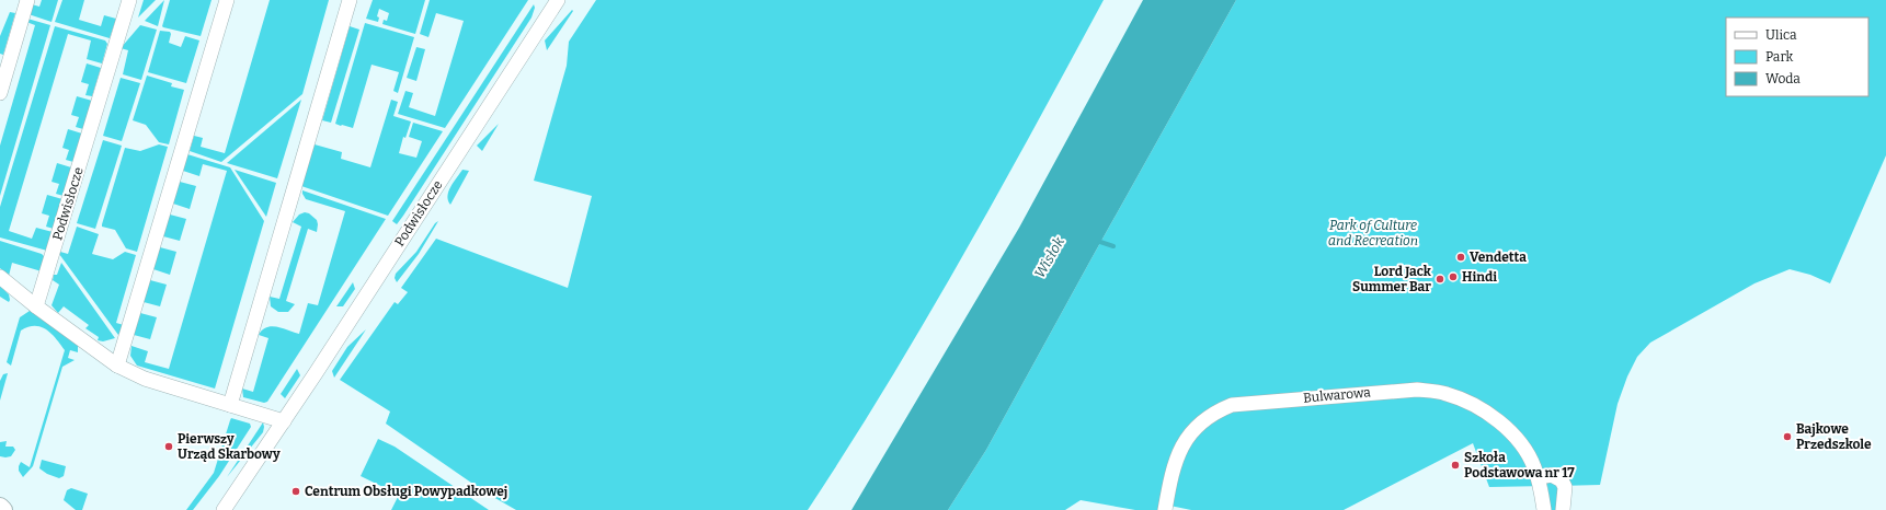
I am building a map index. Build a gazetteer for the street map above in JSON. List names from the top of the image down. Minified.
{"streets":{"street":["Podwisłocze","Bulwarowa"]},"water":["Wisłok"],"parks":["Park of Culture and Recreation"],"places":["Vendetta","Hindi","Lord Jack Summer Bar","Bajkowe Przedszkole","Pierwszy Urząd Skarbowy","Szkoła Podstawowa nr 17","Centrum Obsługi Powypadkowej"],"legend":["Ulica","Park","Woda"]}
